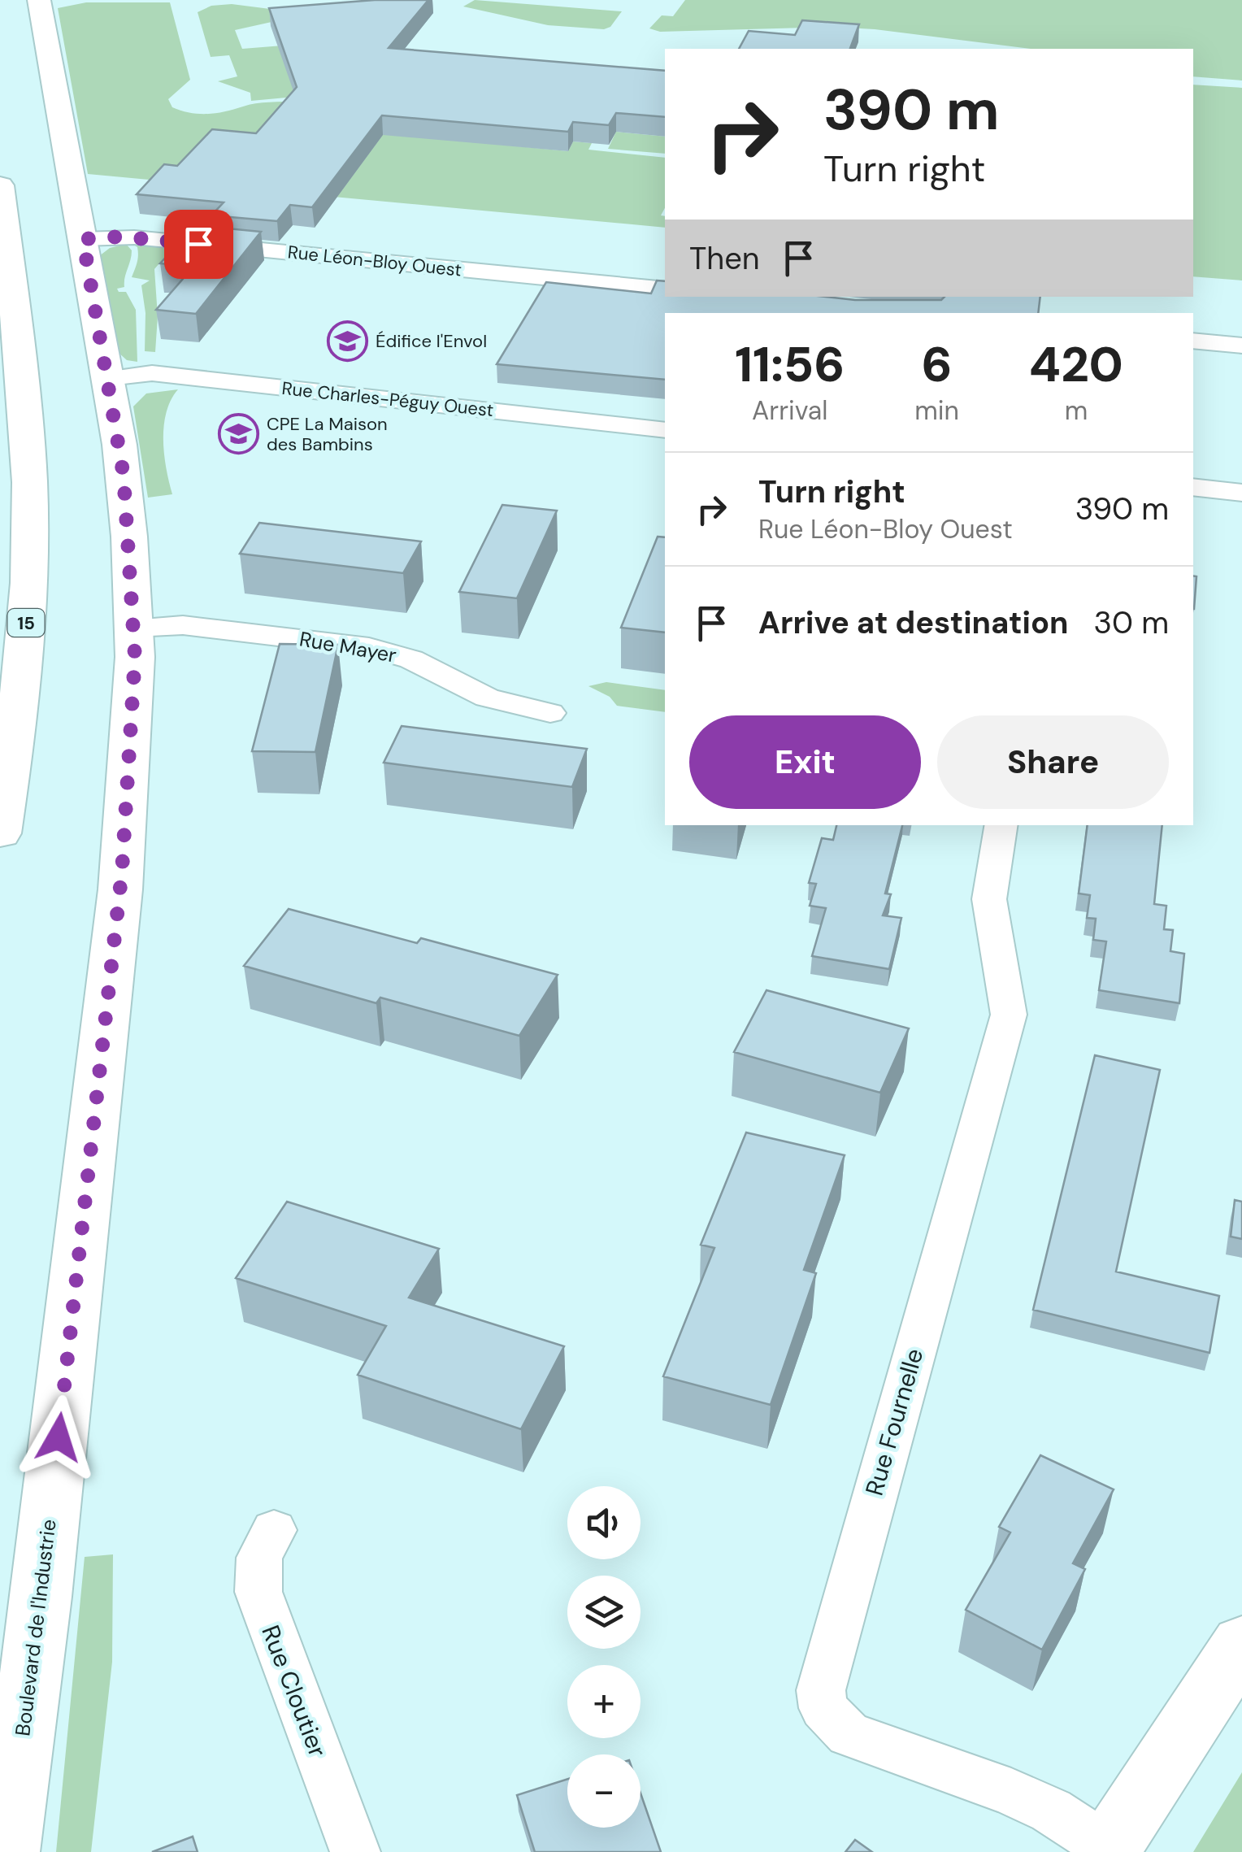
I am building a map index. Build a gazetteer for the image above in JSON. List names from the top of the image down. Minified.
{"streets":{"main road":["15","Boulevard de l'Industrie"],"street":["Rue Léon-Bloy Ouest","Rue Charles-Péguy Ouest","Rue Mayer","Rue Fournelle","Rue Cloutier"]},"crossings":[["Rue Léon-Bloy Ouest","Boulevard de l'Industrie"],["Rue Charles-Péguy Ouest","Boulevard de l'Industrie"],["Rue Mayer","Boulevard de l'Industrie"]],"places":{"school or university":["Édifice l'Envol","CPE La Maison des Bambins"]},"page":{"turn":["390 m","Turn right"],"then":"Then","eta":["11:56","Arrival","6","min","420","m"],"list":[{"name":"Turn right","note":"Rue Léon-Bloy Ouest","value":"390 m"},{"name":"Arrive at destination","value":"30 m"}],"buttons":["Exit","Share"],"map_buttons":["+","−"]}}
